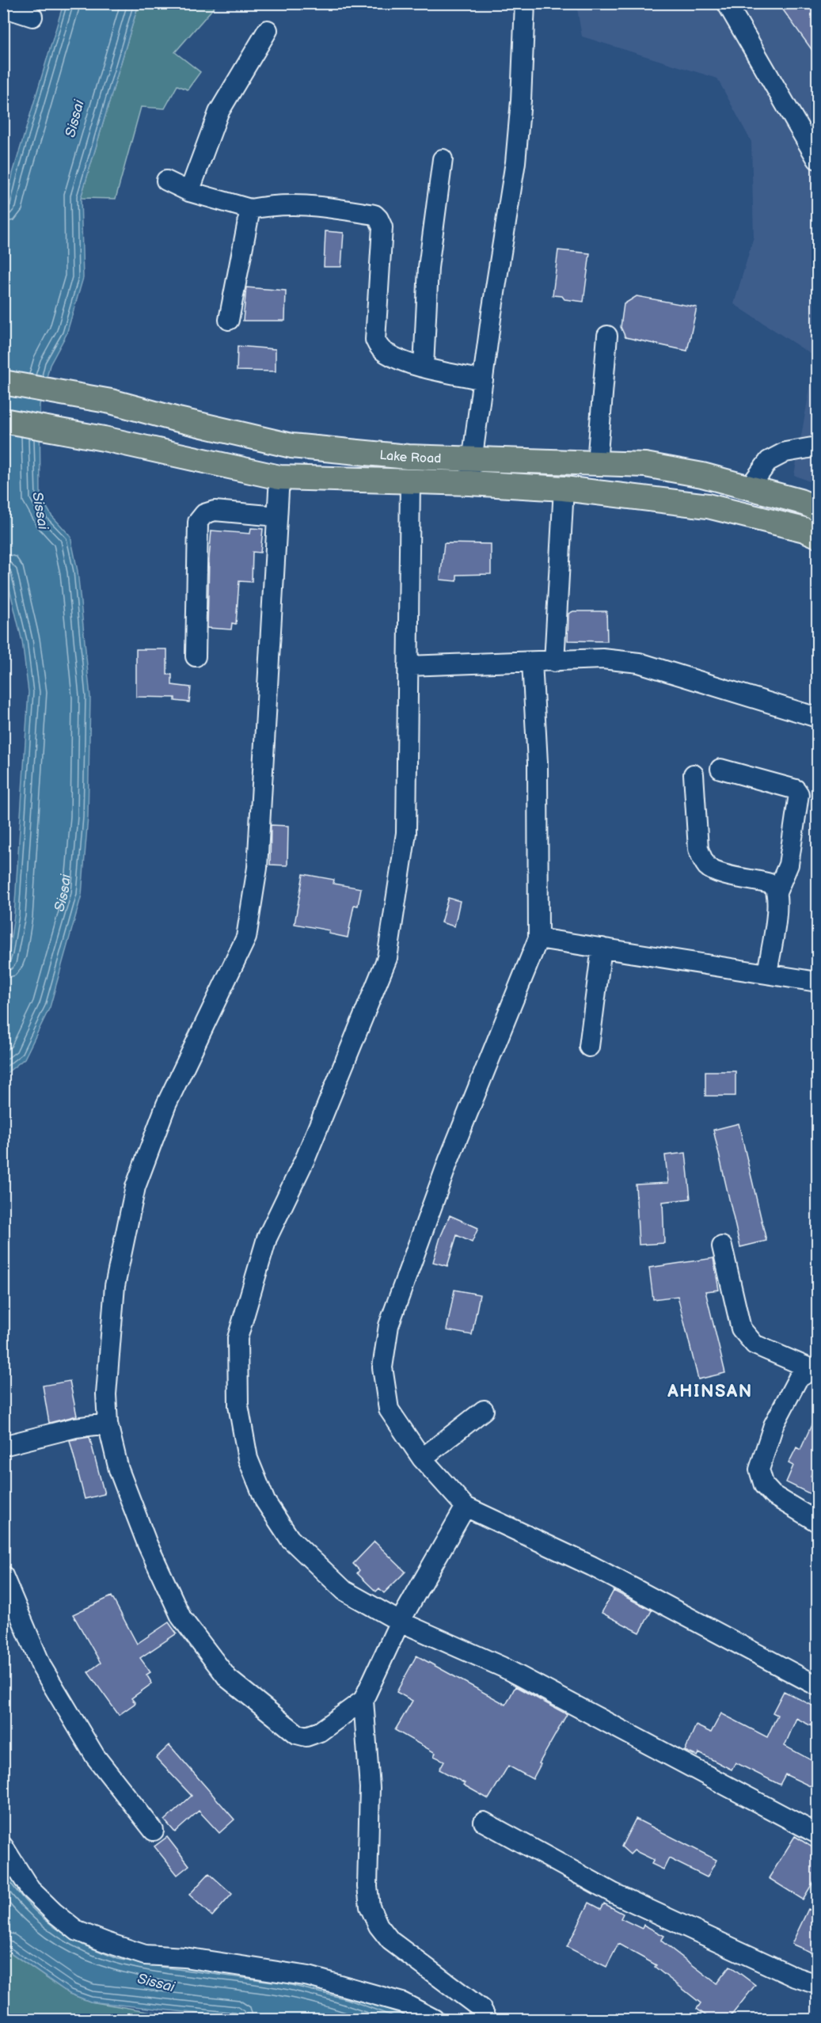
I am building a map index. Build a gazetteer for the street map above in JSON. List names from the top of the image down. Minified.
{"streets":{"main road":["Lake Road"]},"districts":["AHINSAN"],"water":["Sissai"]}
